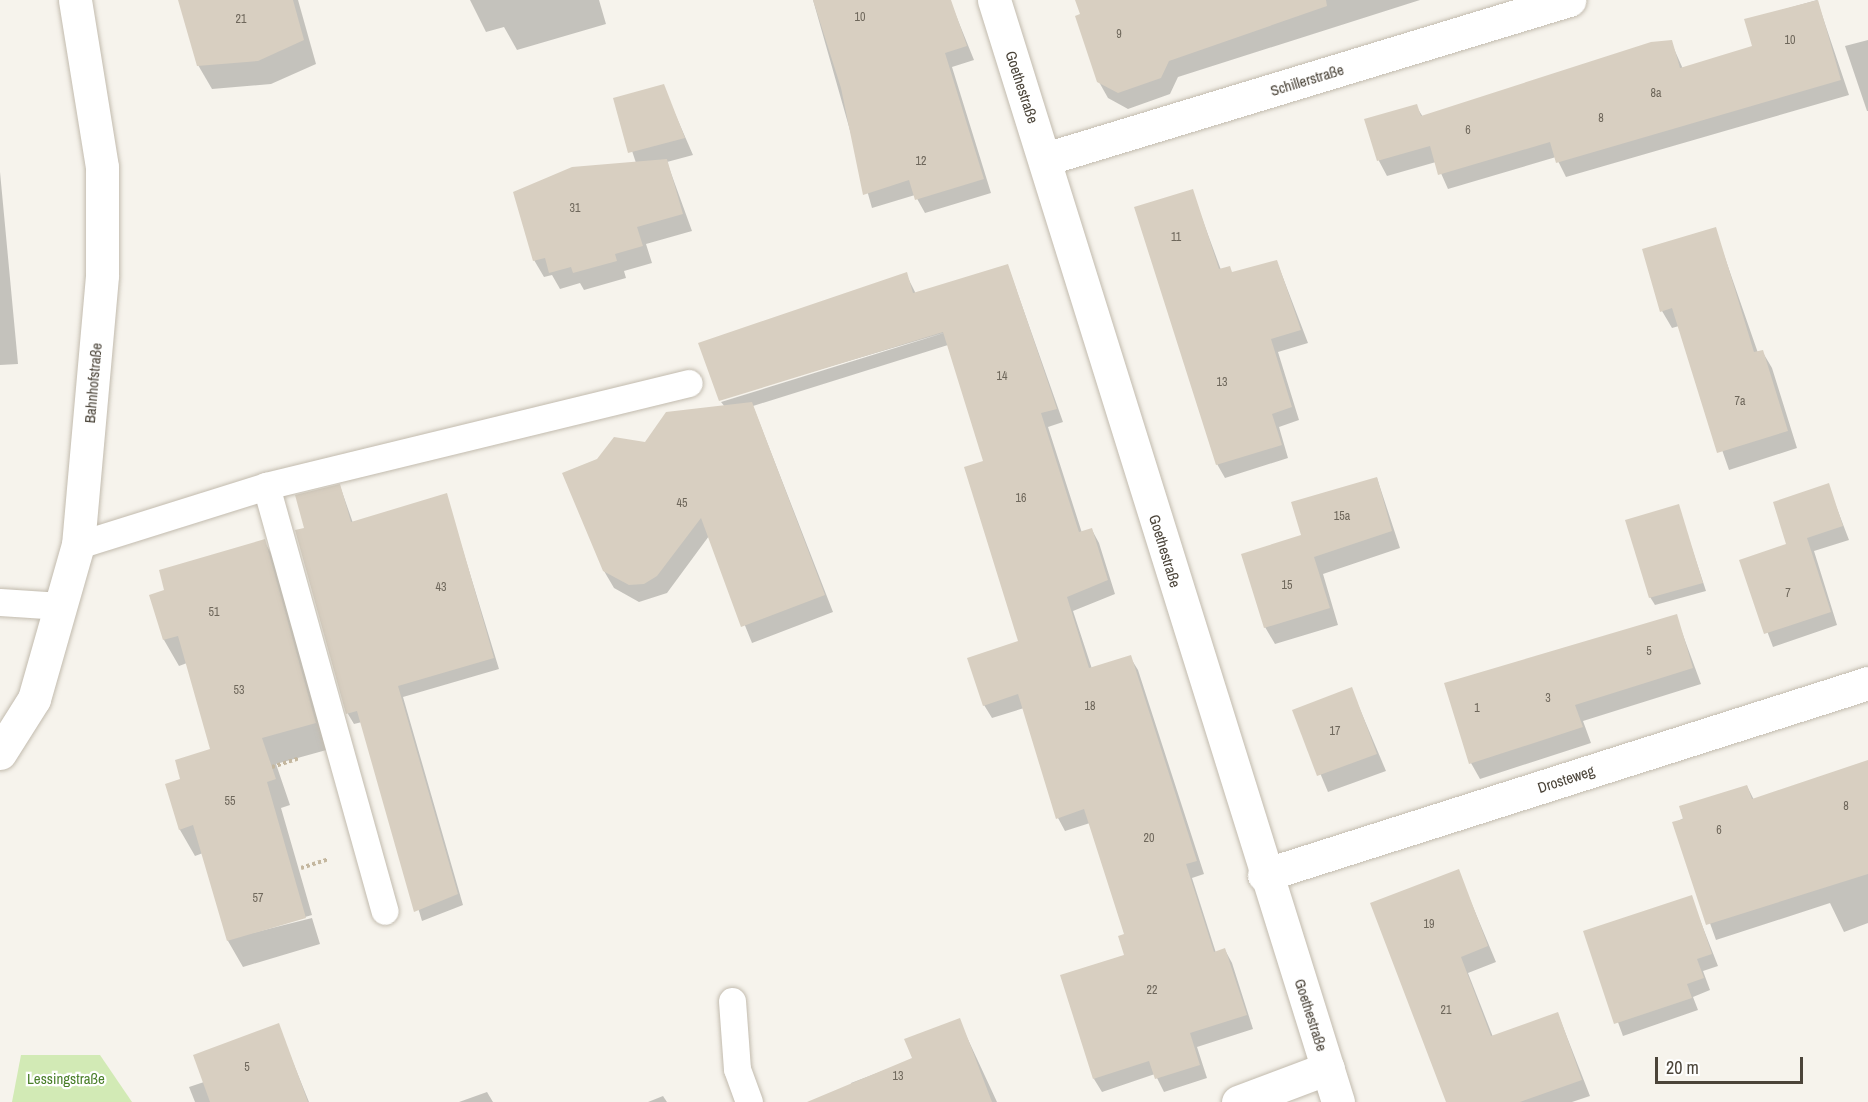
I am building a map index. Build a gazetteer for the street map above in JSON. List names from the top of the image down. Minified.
{"streets":{"street":["Schillerstraße","Goethestraße","Bahnhofstraße","Drosteweg"]},"crossings":[["Schillerstraße","Goethestraße"],["Goethestraße","Drosteweg"]],"parks":["Lessingstraße"],"house_numbers":["10","21","9","10","8a","8","6","12","31","11","14","13","7a","16","45","15a","15","43","7","51","5","53","3","18","1","17","55","8","6","20","57","19","22","21","5","13"],"scale_bar":"20 m"}
